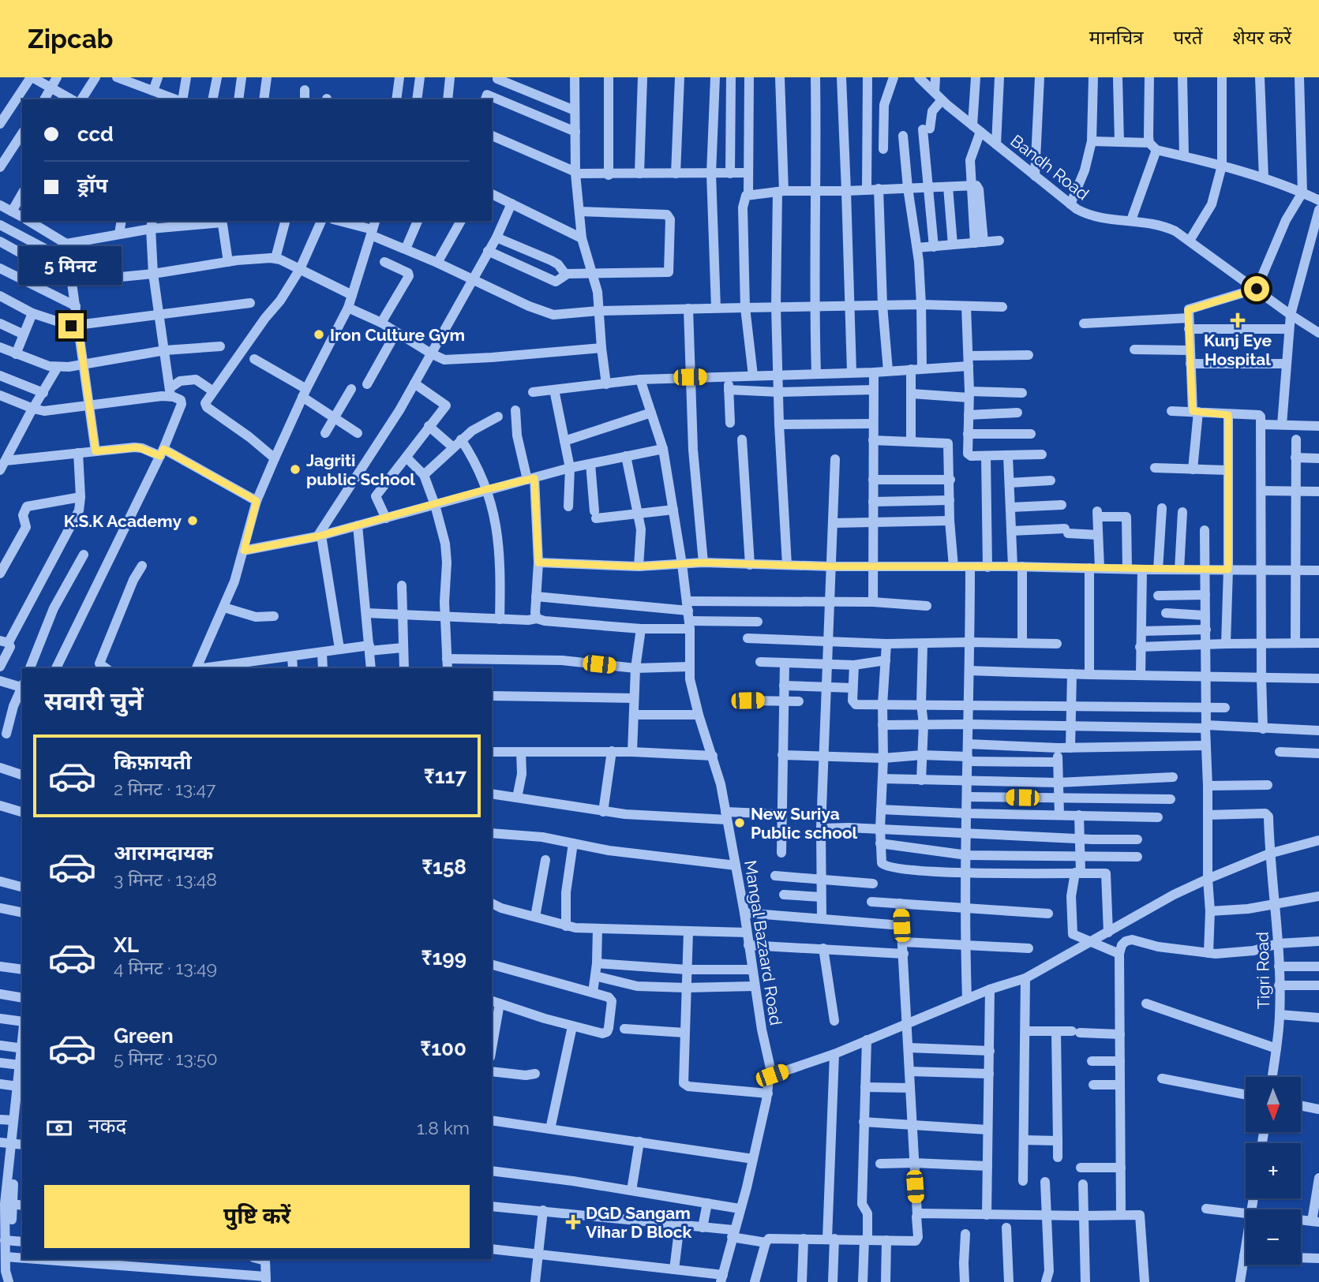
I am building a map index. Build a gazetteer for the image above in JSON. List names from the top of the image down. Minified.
{"streets":{"street":["Bandh Road","Mangal Bazaard Road","Tigri Road"]},"places":{"health":["Kunj Eye Hospital","DGD Sangam Vihar D Block"],"other":["Iron Culture Gym","Jagriti public School","K.S.K Academy","New Suriya Public school"]},"north":"bottom","page":{"header":"Zipcab","nav":["मानचित्र","परतें","शेयर करें"],"banner":["ccd","ड्रॉप"],"bubble":"5 मिनट","heading":"सवारी चुनें","list":[{"name":"किफ़ायती","note":"2 मिनट · 13:47","value":"₹117"},{"name":"आरामदायक","note":"3 मिनट · 13:48","value":"₹158"},{"name":"XL","note":"4 मिनट · 13:49","value":"₹199"},{"name":"Green","note":"5 मिनट · 13:50","value":"₹100"}],"map_buttons":["+","−"],"pay":["नकद","1.8 km"],"buttons":"पुष्टि करें"}}
